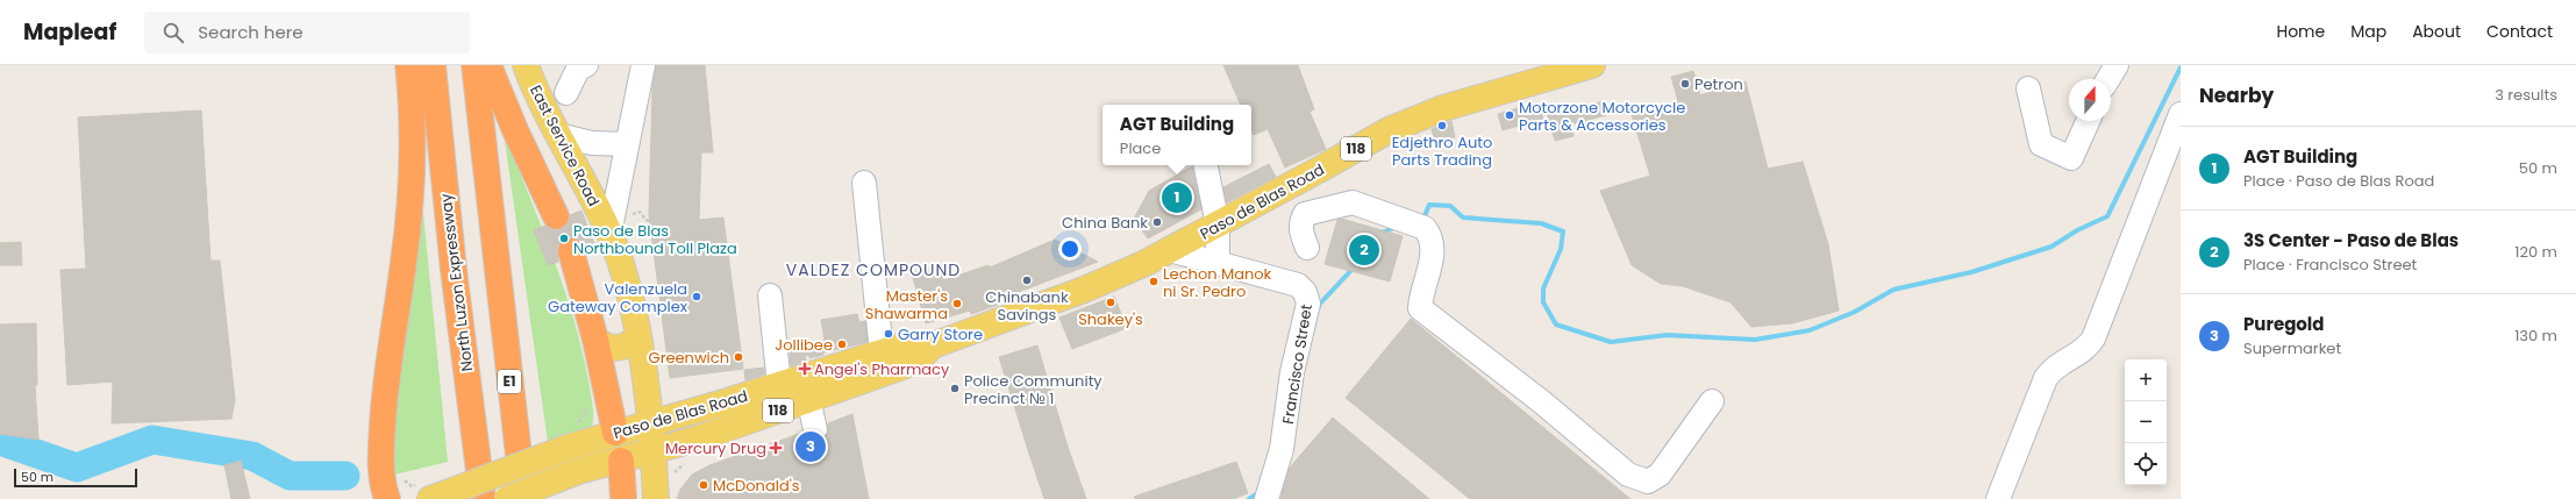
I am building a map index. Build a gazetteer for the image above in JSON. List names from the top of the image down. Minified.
{"streets":{"highway":["North Luzon Expressway","E1"],"main road":["East Service Road","118","Paso de Blas Road"],"street":["Francisco Street"]},"crossings":[["East Service Road","Paso de Blas Road"],["Paso de Blas Road","Francisco Street"]],"districts":["VALDEZ COMPOUND"],"places":{"other":["Petron","Motorzone Motorcycle Parts & Accessories","Edjethro Auto Parts Trading","China Bank","Paso de Blas Northbound Toll Plaza","Chinabank Savings","Lechon Manok ni Sr. Pedro","Valenzuela Gateway Complex","Shakey's","Master's Shawarma","Garry Store","Jollibee","Greenwich","Police Community Precinct № 1","McDonald's"],"health":["Angel's Pharmacy","Mercury Drug"]},"scale_bar":"50 m","north":"top","page":{"header":"Mapleaf","search":"Search here","nav":["Home","Map","About","Contact"],"heading":["Nearby","3 results"],"popup":["AGT Building","Place"],"list":[{"mark":"1","name":"AGT Building","note":"Place · Paso de Blas Road","value":"50 m"},{"mark":"2","name":"3S Center - Paso de Blas","note":"Place · Francisco Street","value":"120 m"},{"mark":"3","name":"Puregold","note":"Supermarket","value":"130 m"}],"pins":["1","2","3"],"map_buttons":["+","−"],"scale":"50 m"}}
